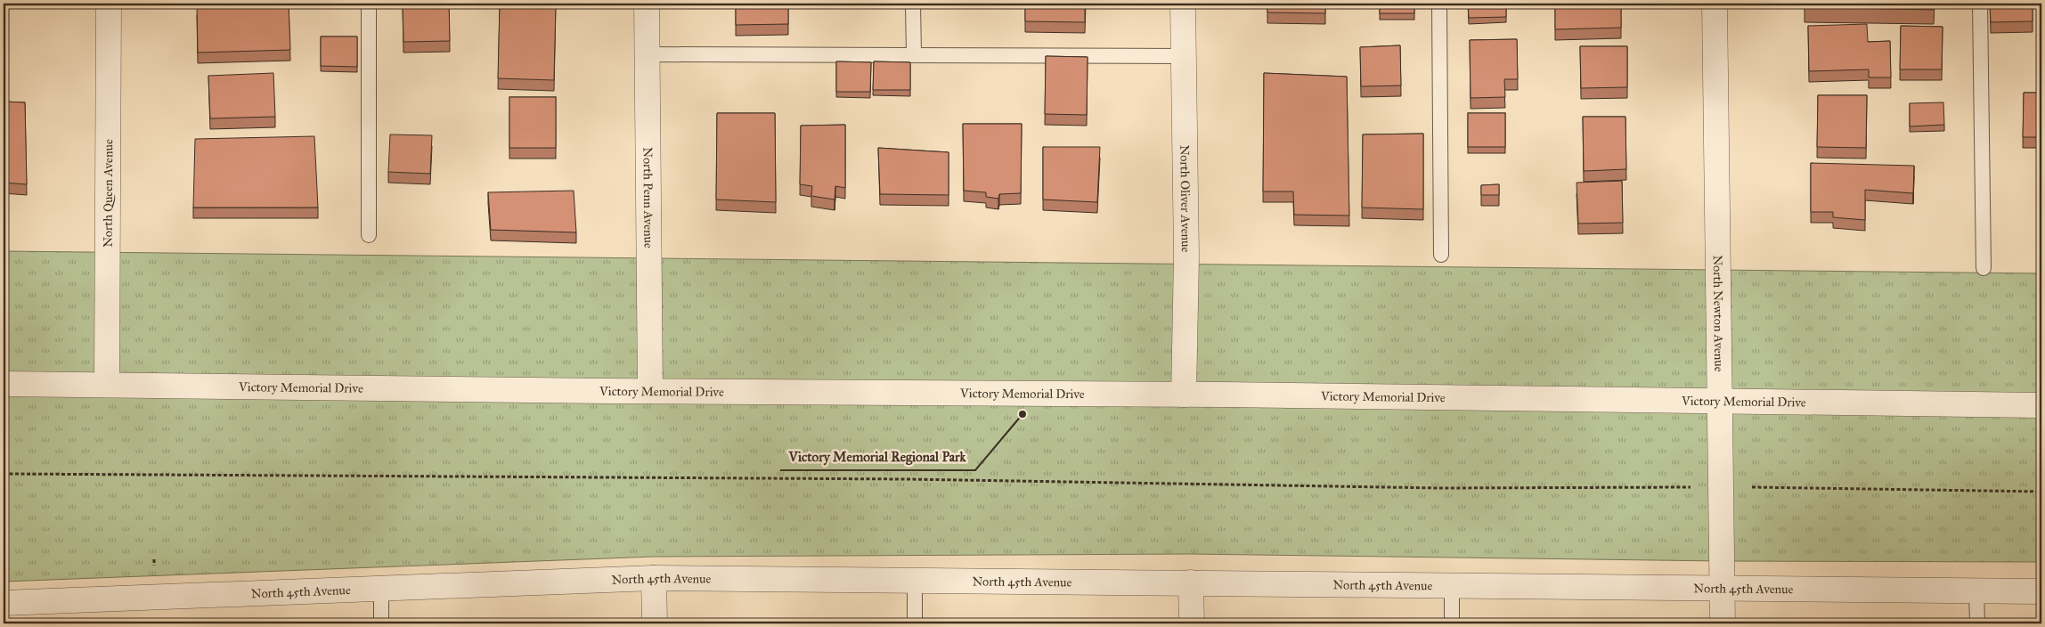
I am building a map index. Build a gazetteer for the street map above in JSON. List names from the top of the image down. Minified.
{"streets":{"street":["North Queen Avenue","North Penn Avenue","North Oliver Avenue","North Newton Avenue","Victory Memorial Drive","North 45th Avenue"]},"crossings":[["North Queen Avenue","Victory Memorial Drive"],["North Penn Avenue","Victory Memorial Drive"],["North Oliver Avenue","Victory Memorial Drive"],["North Newton Avenue","Victory Memorial Drive"],["North Newton Avenue","North 45th Avenue"]],"places":["Victory Memorial Regional Park"]}
